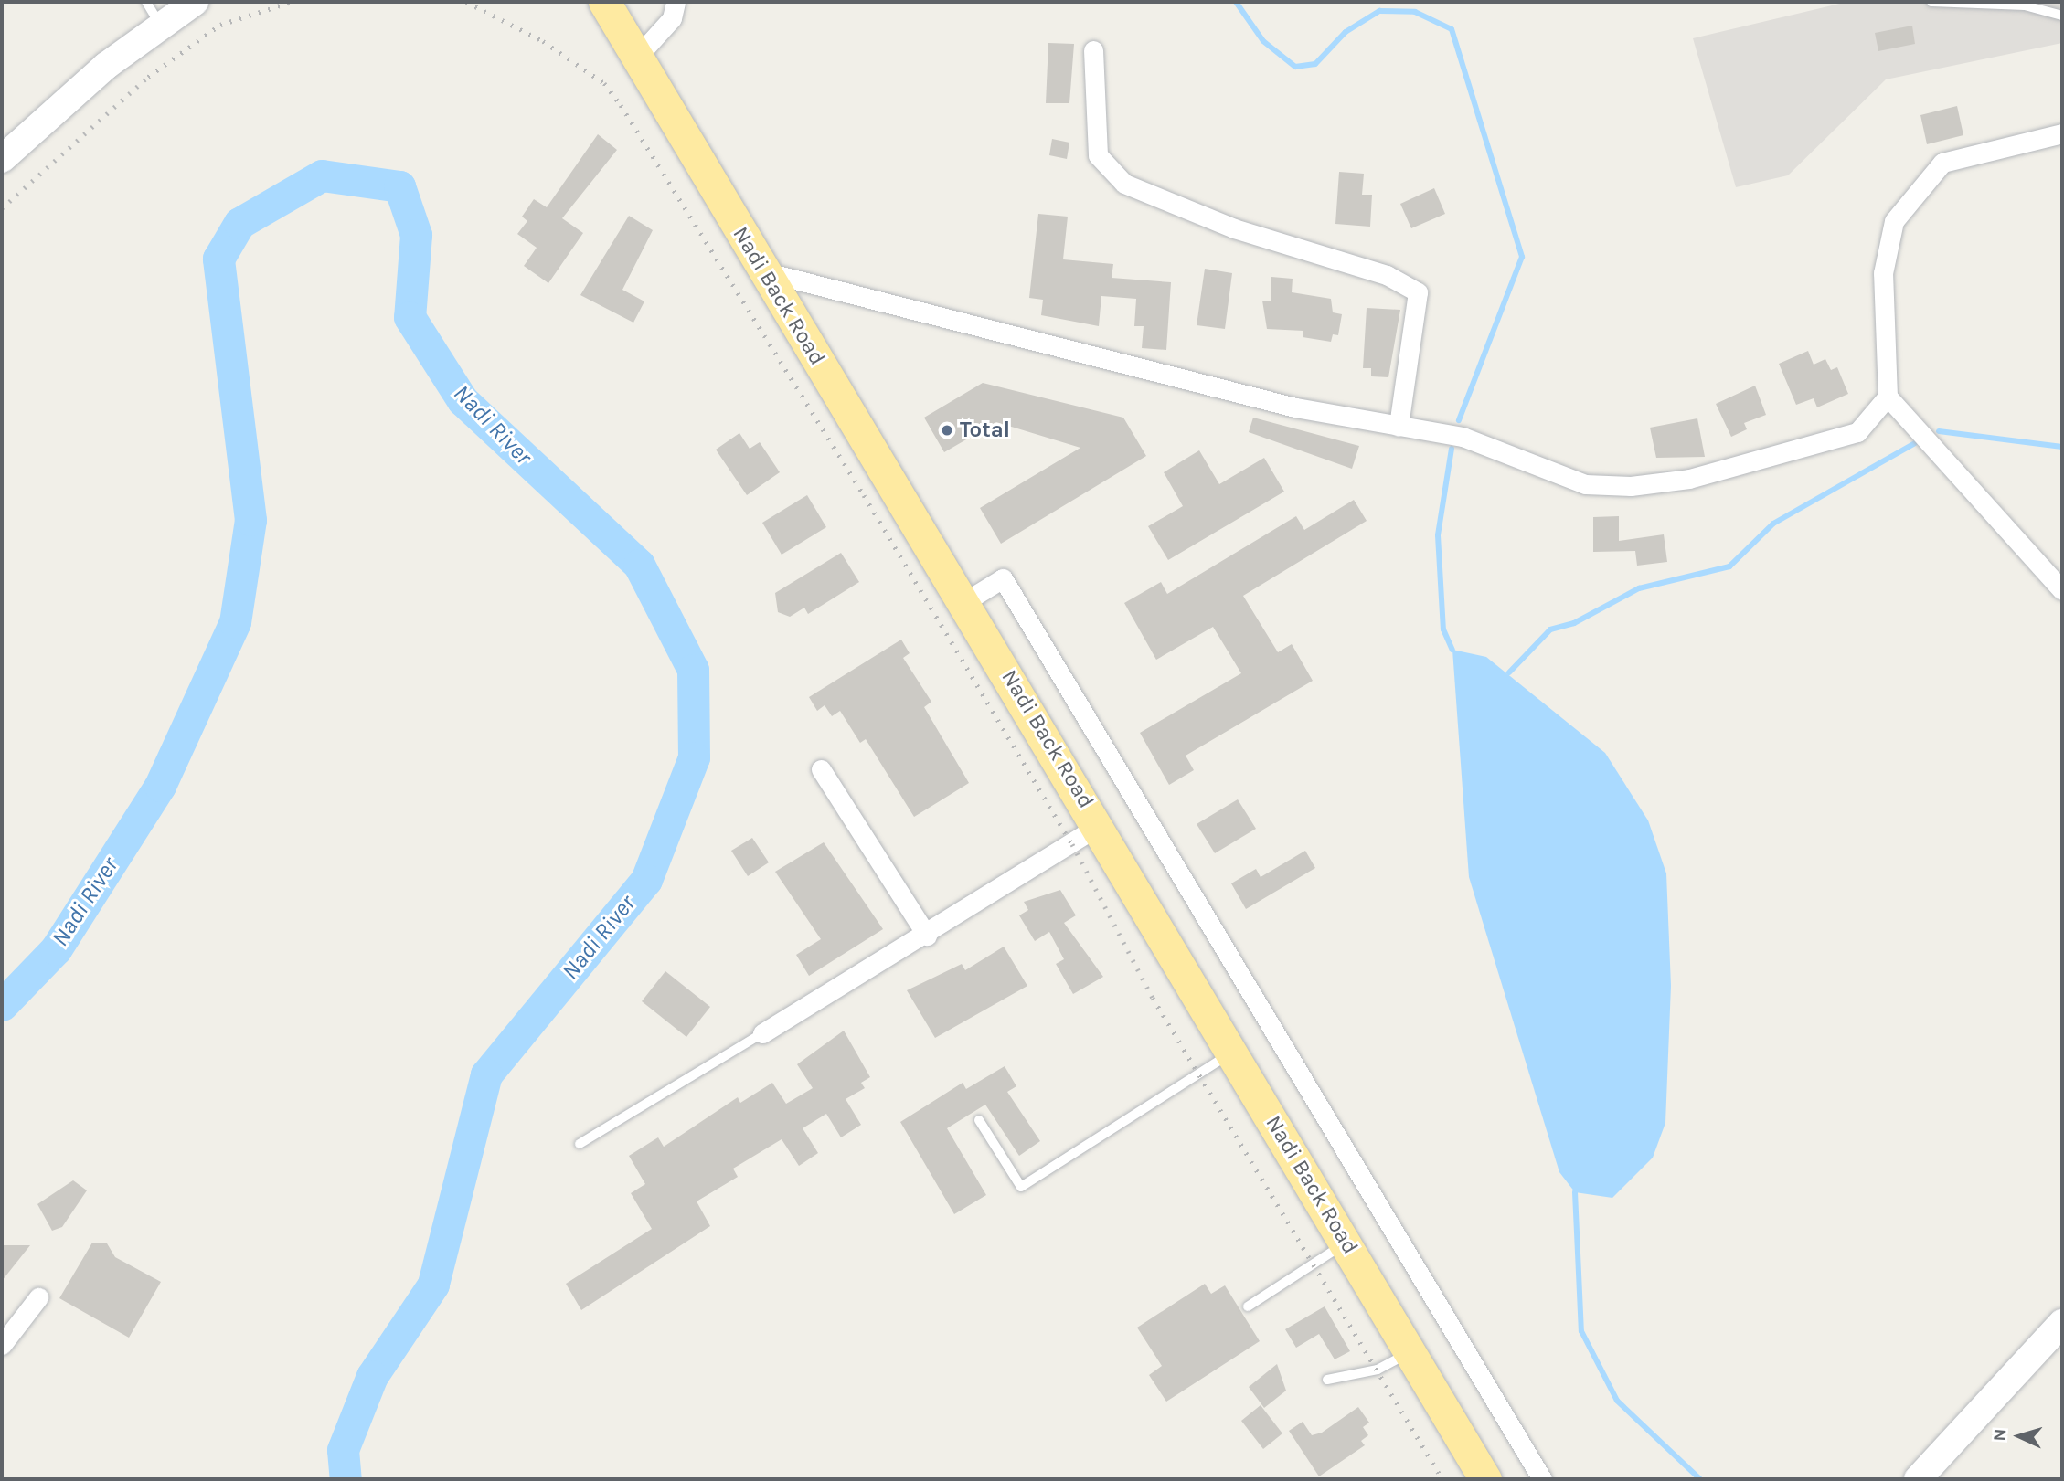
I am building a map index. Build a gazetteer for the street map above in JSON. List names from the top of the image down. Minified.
{"streets":{"highway":["Nadi Back Road"]},"water":["Nadi River"],"places":["Total"],"north":"left"}
